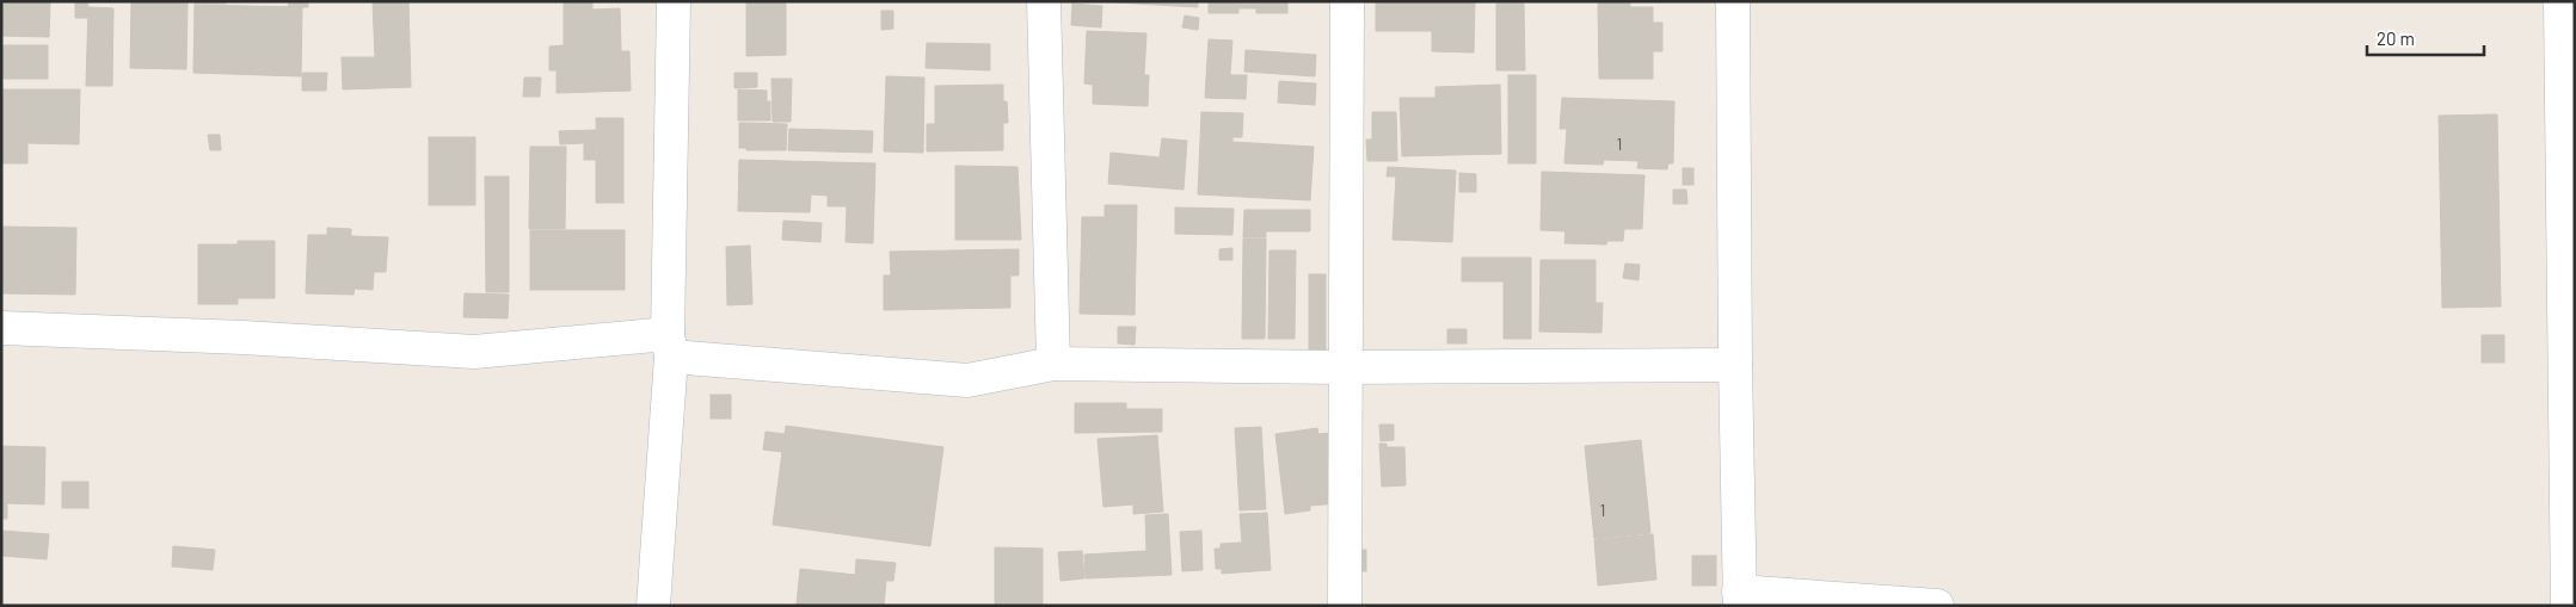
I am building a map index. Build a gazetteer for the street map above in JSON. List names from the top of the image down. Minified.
{"house_numbers":["1","1"],"scale_bar":"20 m"}
